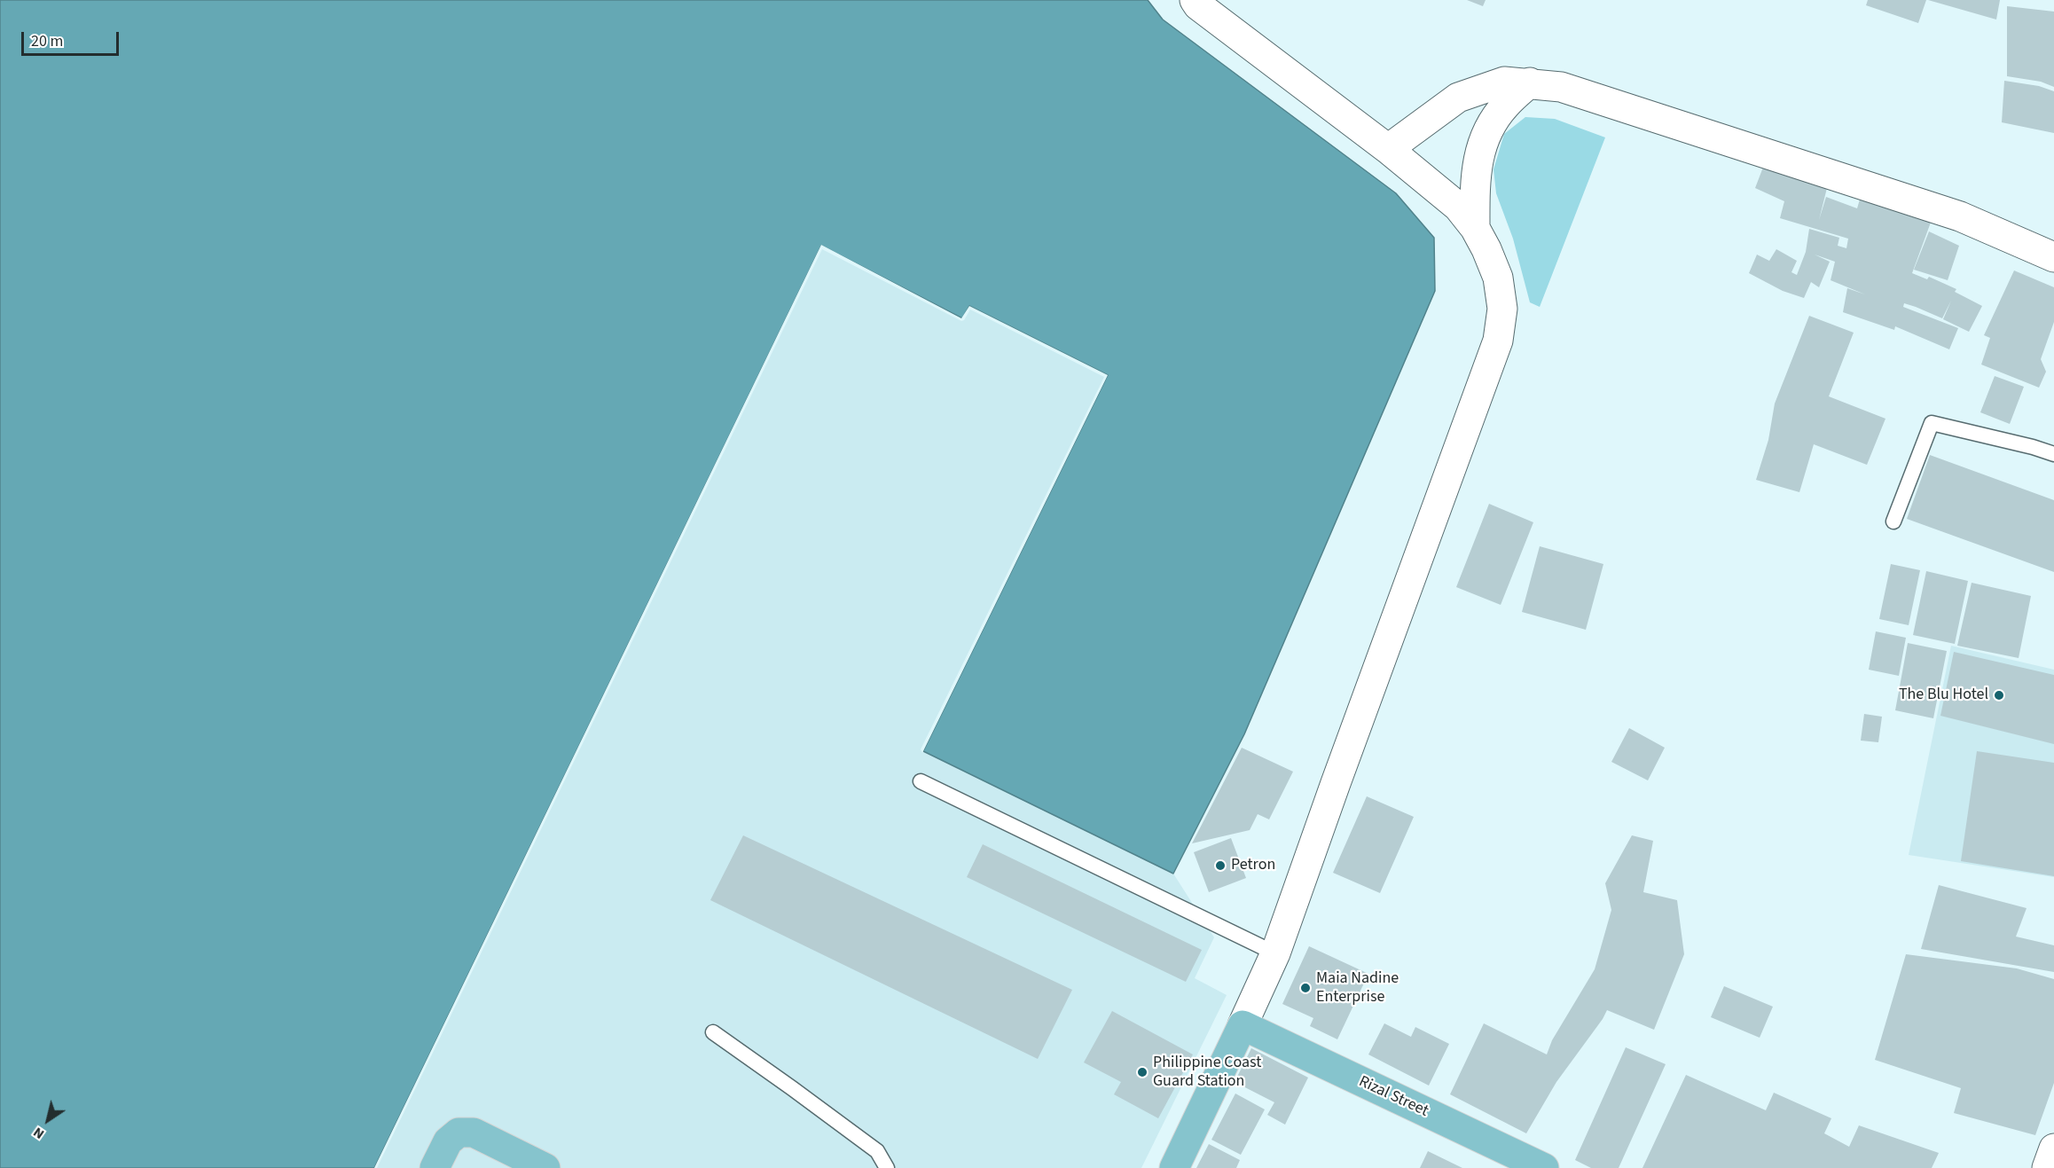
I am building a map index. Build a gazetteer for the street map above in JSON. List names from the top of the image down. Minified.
{"streets":{"main road":["Rizal Street"]},"places":["The Blu Hotel","Petron","Maia Nadine Enterprise","Philippine Coast Guard Station"],"scale_bar":"20 m","north":"bottom left"}
